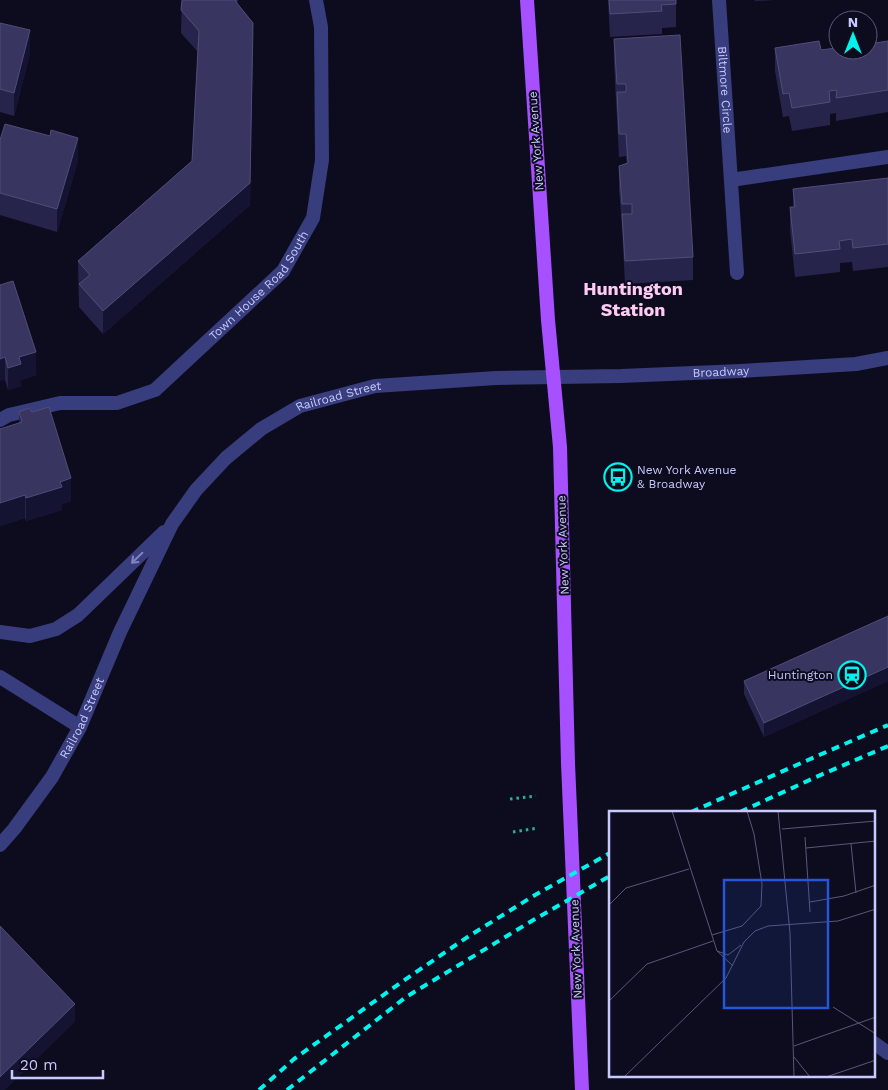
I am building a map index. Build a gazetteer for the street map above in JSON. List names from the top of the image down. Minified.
{"streets":{"main road":["New York Avenue"],"street":["Biltmore Circle","Town House Road South","Broadway","Railroad Street"]},"crossings":[["New York Avenue","Broadway"],["New York Avenue","Railroad Street"],["Broadway","Railroad Street"]],"districts":["Huntington Station"],"places":{"bus stop":["New York Avenue & Broadway"],"station":["Huntington"]},"scale_bar":"20 m","north":"top"}
